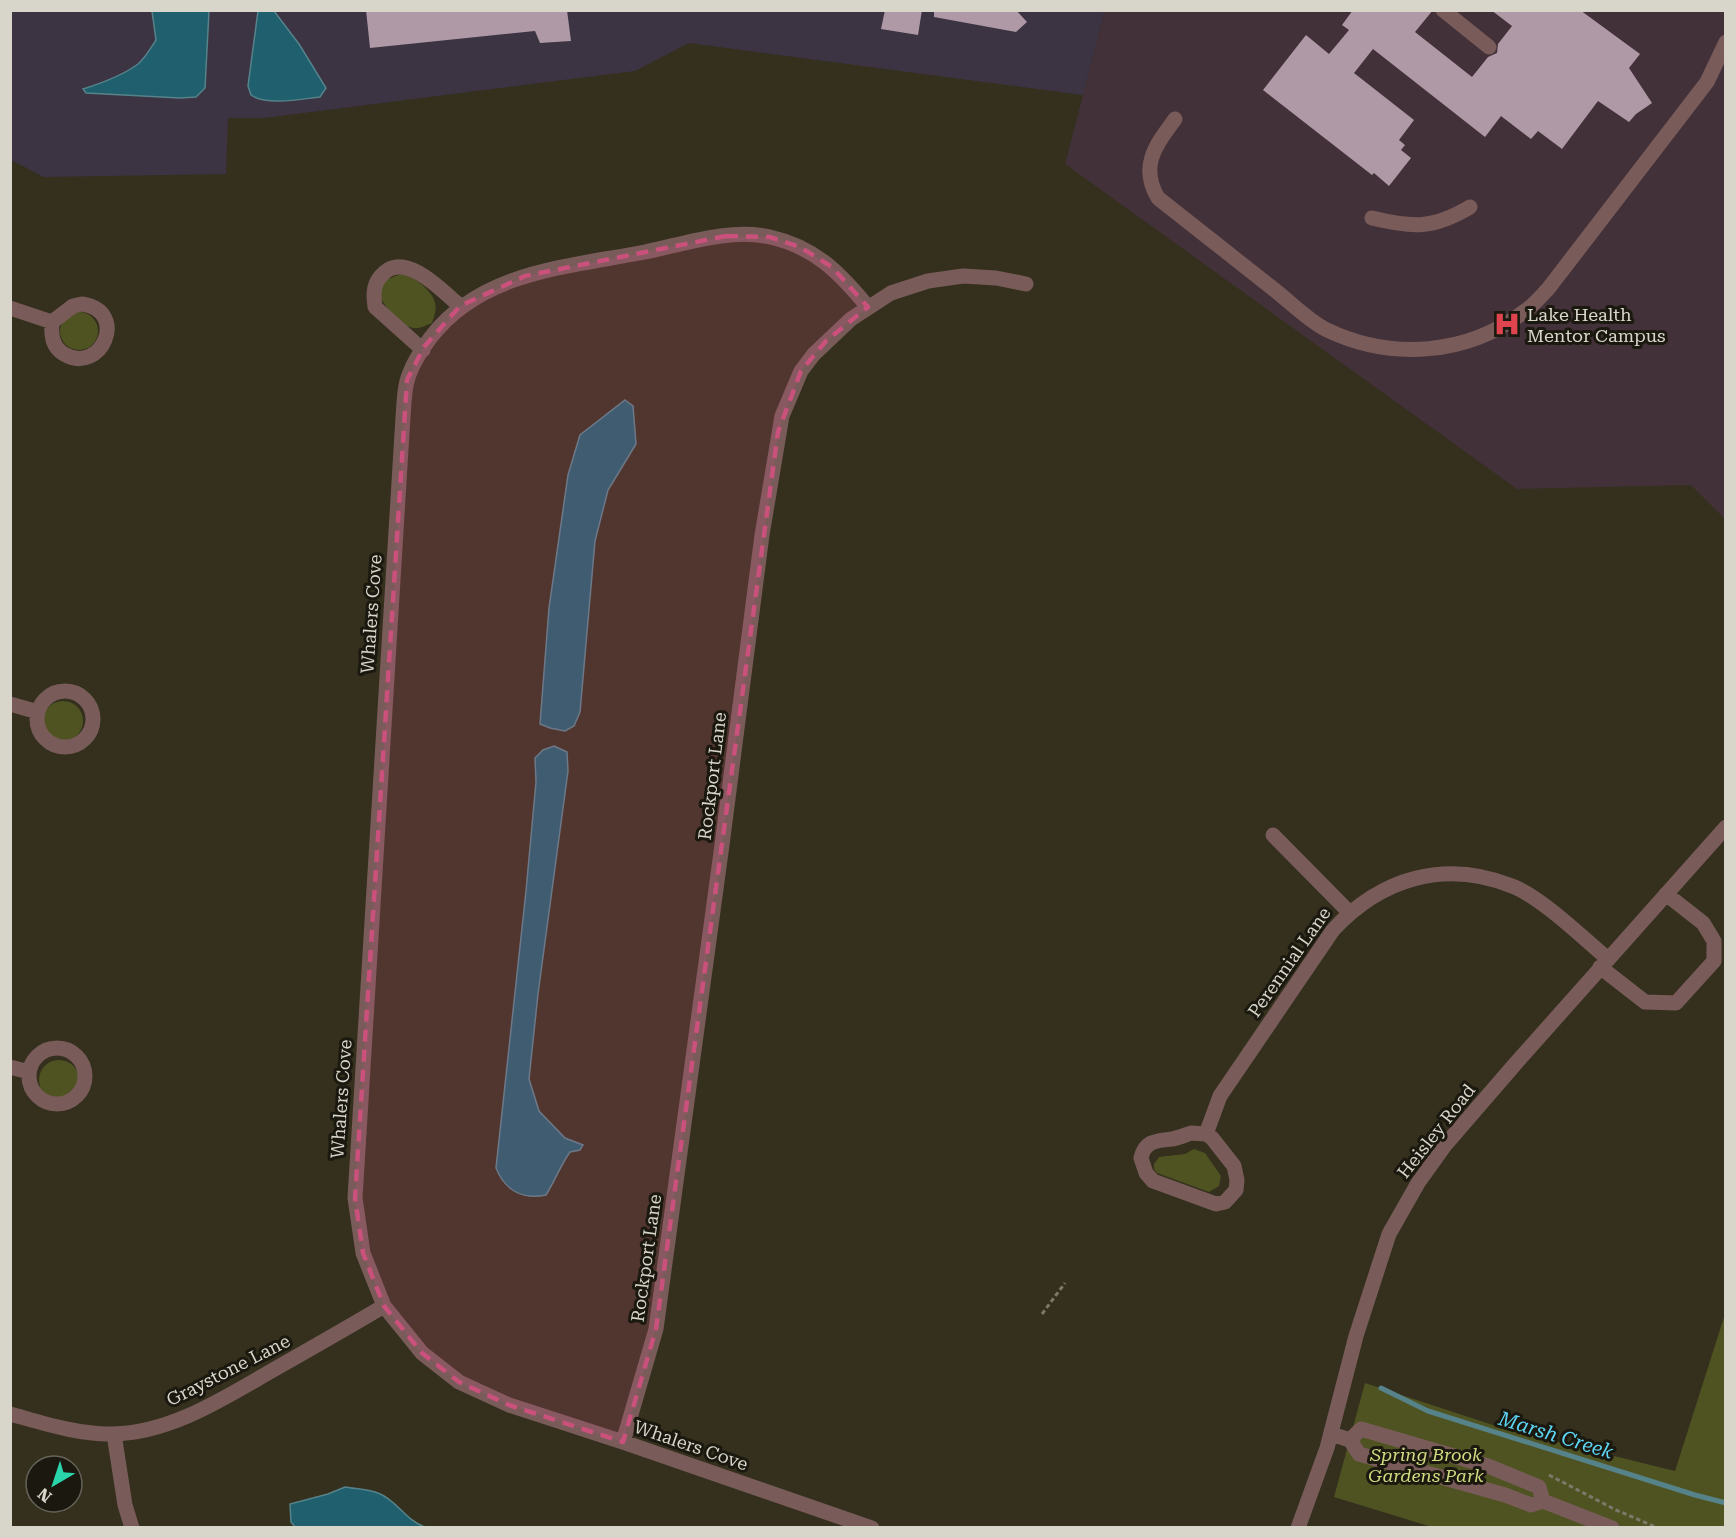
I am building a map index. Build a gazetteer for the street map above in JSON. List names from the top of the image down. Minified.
{"streets":{"street":["Whalers Cove","Rockport Lane","Perennial Lane","Heisley Road","Graystone Lane"]},"crossings":[["Whalers Cove","Rockport Lane"],["Whalers Cove","Graystone Lane"],["Perennial Lane","Heisley Road"]],"water":["Marsh Creek"],"parks":["Spring Brook Gardens Park"],"places":{"hospital":["Lake Health Mentor Campus"]},"north":"bottom left"}
